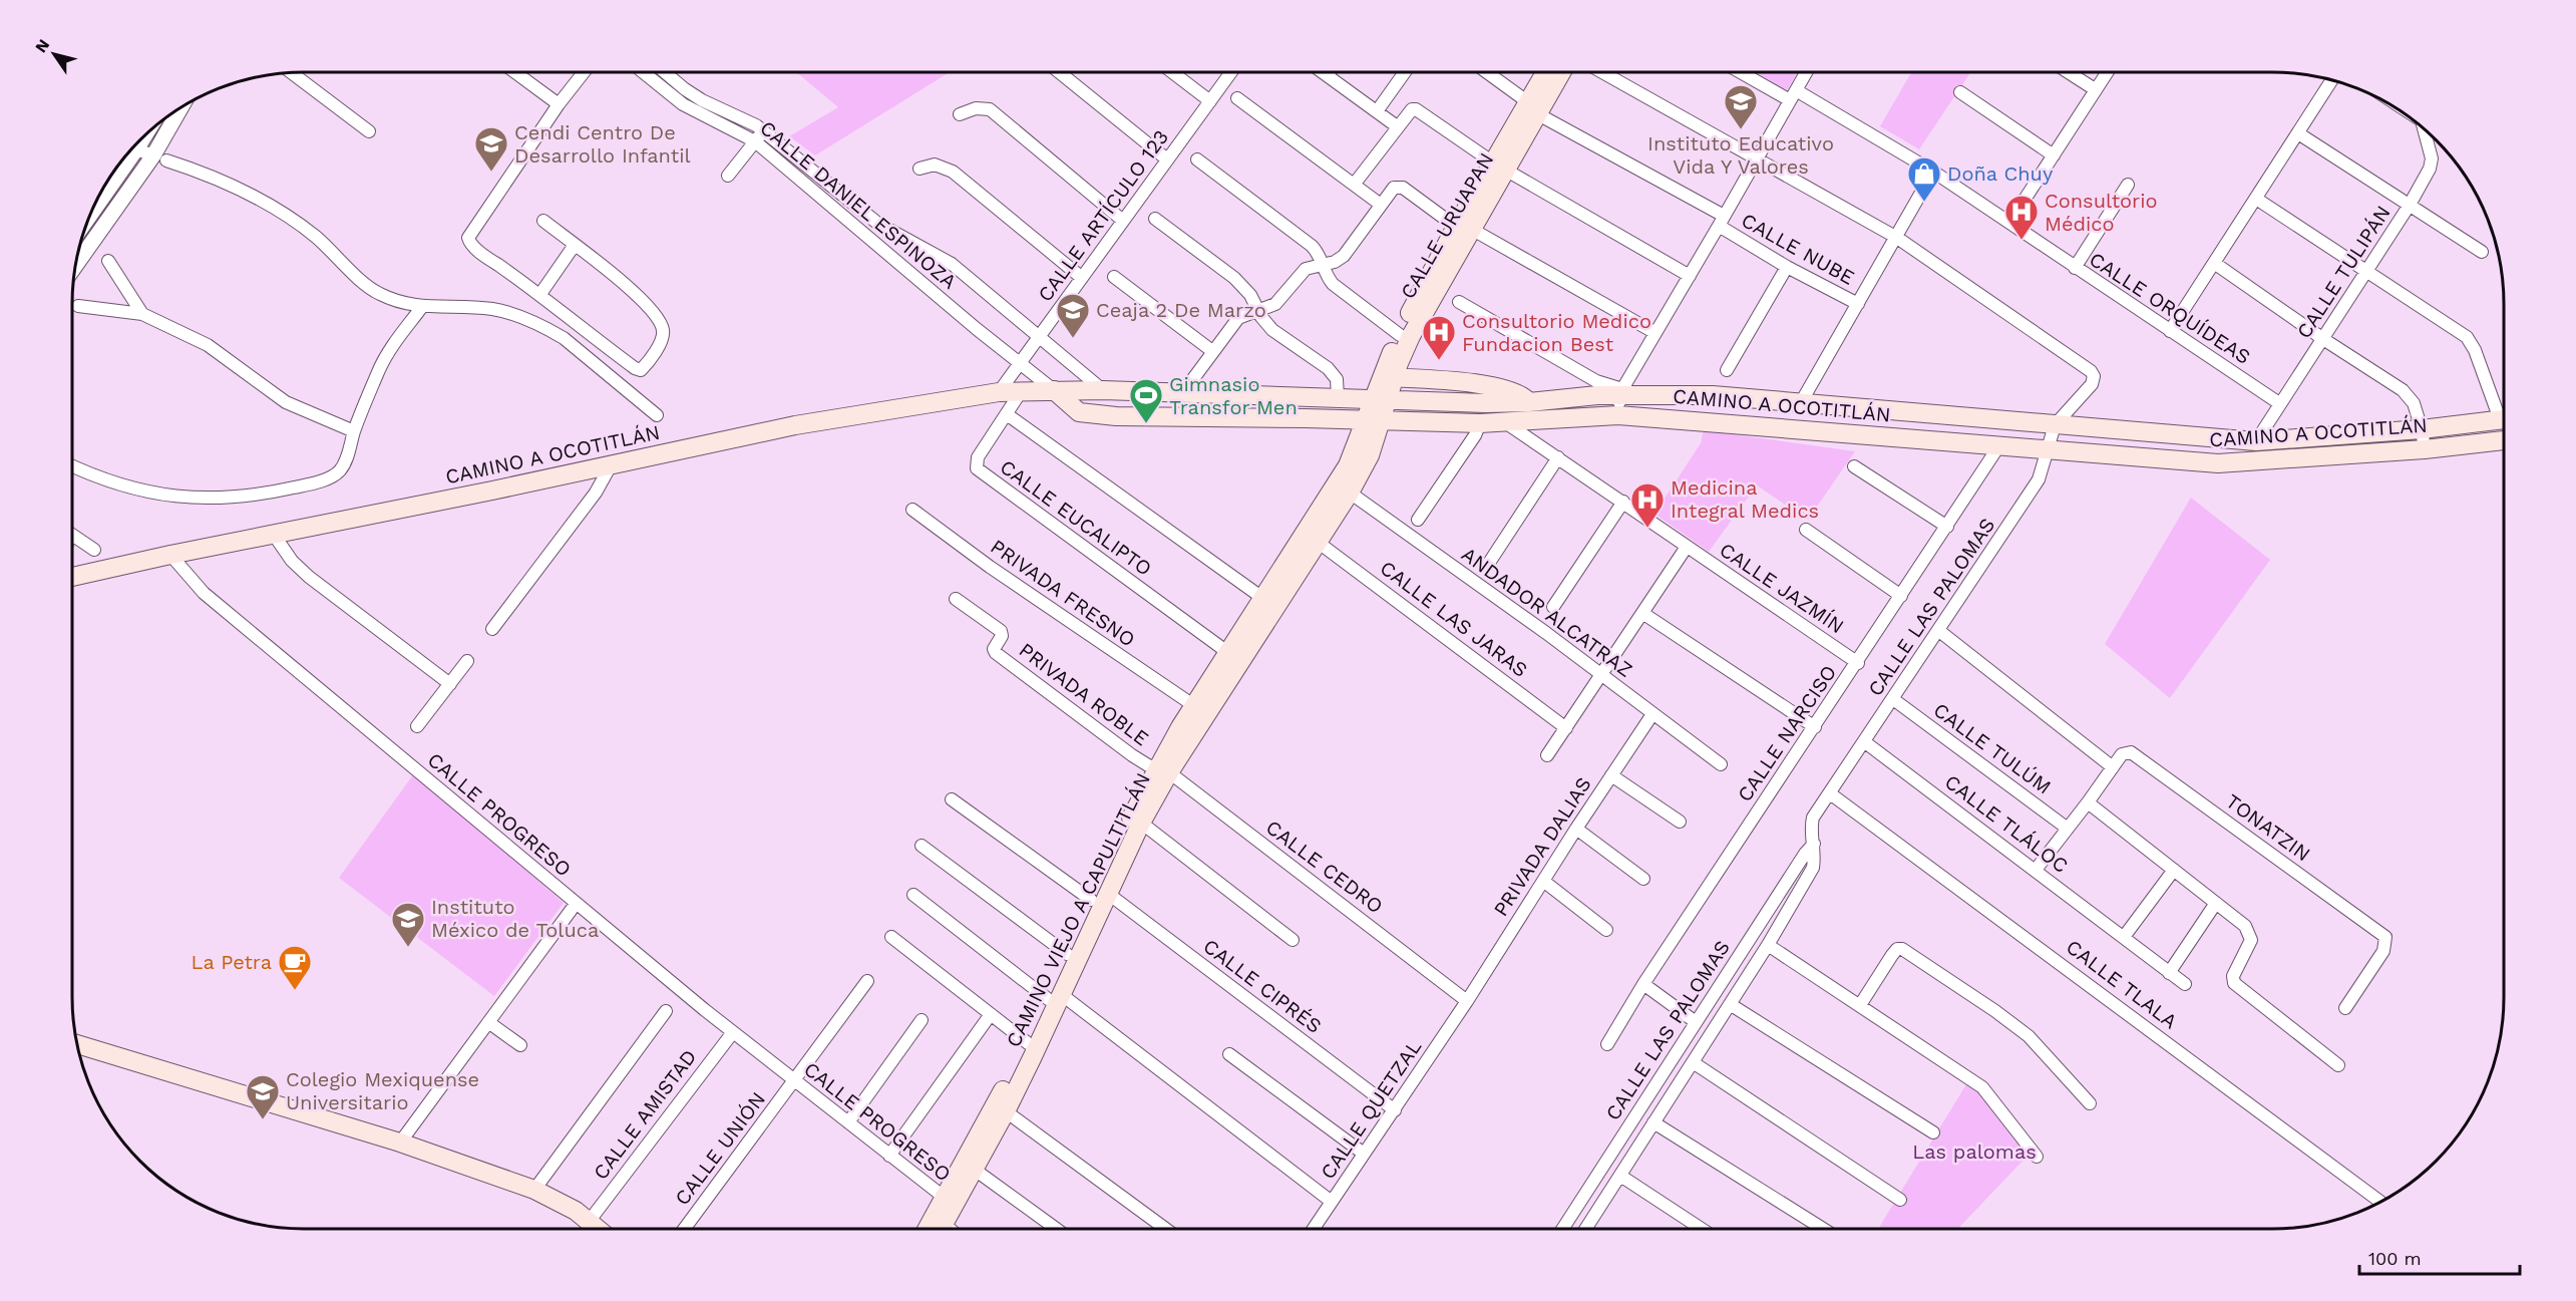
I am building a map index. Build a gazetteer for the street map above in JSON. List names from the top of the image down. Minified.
{"streets":{"main road":["CALLE URUAPAN","CAMINO A OCOTITLÁN","CAMINO VIEJO A CAPULTITLÁN"],"street":["CALLE DANIEL ESPINOZA","CALLE ARTÍCULO 123","CALLE NUBE","CALLE TULIPÁN","CALLE ORQUÍDEAS","CALLE EUCALIPTO","CALLE JAZMÍN","PRIVADA FRESNO","CALLE LAS PALOMAS","ANDADOR ALCATRAZ","CALLE LAS JARAS","PRIVADA ROBLE","CALLE NARCISO","CALLE TULÚM","CALLE PROGRESO","CALLE TLÁLOC","TONATZIN","PRIVADA DALIAS","CALLE CEDRO","CALLE TLALA","CALLE CIPRÉS","CALLE QUETZAL","CALLE AMISTAD","CALLE UNIÓN"]},"crossings":[["CALLE DANIEL ESPINOZA","CALLE ARTÍCULO 123"],["CALLE DANIEL ESPINOZA","CAMINO A OCOTITLÁN"],["CALLE ARTÍCULO 123","CAMINO A OCOTITLÁN"],["CALLE URUAPAN","CALLE NUBE"],["CALLE URUAPAN","CAMINO A OCOTITLÁN"],["CALLE URUAPAN","CAMINO VIEJO A CAPULTITLÁN"],["CALLE TULIPÁN","CALLE ORQUÍDEAS"],["CALLE TULIPÁN","CAMINO A OCOTITLÁN"],["CAMINO A OCOTITLÁN","CALLE EUCALIPTO"],["CAMINO A OCOTITLÁN","CALLE JAZMÍN"],["CAMINO A OCOTITLÁN","CALLE LAS PALOMAS"],["CAMINO A OCOTITLÁN","CALLE NARCISO"],["CAMINO A OCOTITLÁN","CALLE PROGRESO"],["CAMINO A OCOTITLÁN","CAMINO VIEJO A CAPULTITLÁN"],["CALLE EUCALIPTO","CAMINO VIEJO A CAPULTITLÁN"],["CALLE JAZMÍN","CALLE NARCISO"],["PRIVADA FRESNO","CAMINO VIEJO A CAPULTITLÁN"],["CALLE LAS PALOMAS","CALLE TULÚM"],["CALLE LAS PALOMAS","CALLE TLÁLOC"],["CALLE LAS PALOMAS","CALLE TLALA"],["ANDADOR ALCATRAZ","PRIVADA DALIAS"],["ANDADOR ALCATRAZ","CAMINO VIEJO A CAPULTITLÁN"],["CALLE LAS JARAS","CAMINO VIEJO A CAPULTITLÁN"],["PRIVADA ROBLE","CALLE CEDRO"],["PRIVADA ROBLE","CAMINO VIEJO A CAPULTITLÁN"],["CALLE PROGRESO","CAMINO VIEJO A CAPULTITLÁN"],["CALLE PROGRESO","CALLE AMISTAD"],["CALLE PROGRESO","CALLE UNIÓN"],["PRIVADA DALIAS","CALLE CEDRO"],["PRIVADA DALIAS","CALLE QUETZAL"],["CALLE CEDRO","CAMINO VIEJO A CAPULTITLÁN"],["CALLE CEDRO","CALLE QUETZAL"],["CAMINO VIEJO A CAPULTITLÁN","CALLE CIPRÉS"],["CALLE CIPRÉS","CALLE QUETZAL"]],"parks":["Las palomas"],"places":{"school or university":["Instituto Educativo Vida Y Valores","Cendi Centro De Desarrollo Infantil","Ceaja 2 De Marzo","Instituto México de Toluca","Colegio Mexiquense Universitario"],"shop":["Doña Chuy"],"hospital":["Consultorio Médico","Consultorio Medico Fundacion Best","Medicina Integral Medics"],"sports":["Gimnasio Transfor Men"],"cafe":["La Petra"]},"scale_bar":"100 m","north":"top left"}
